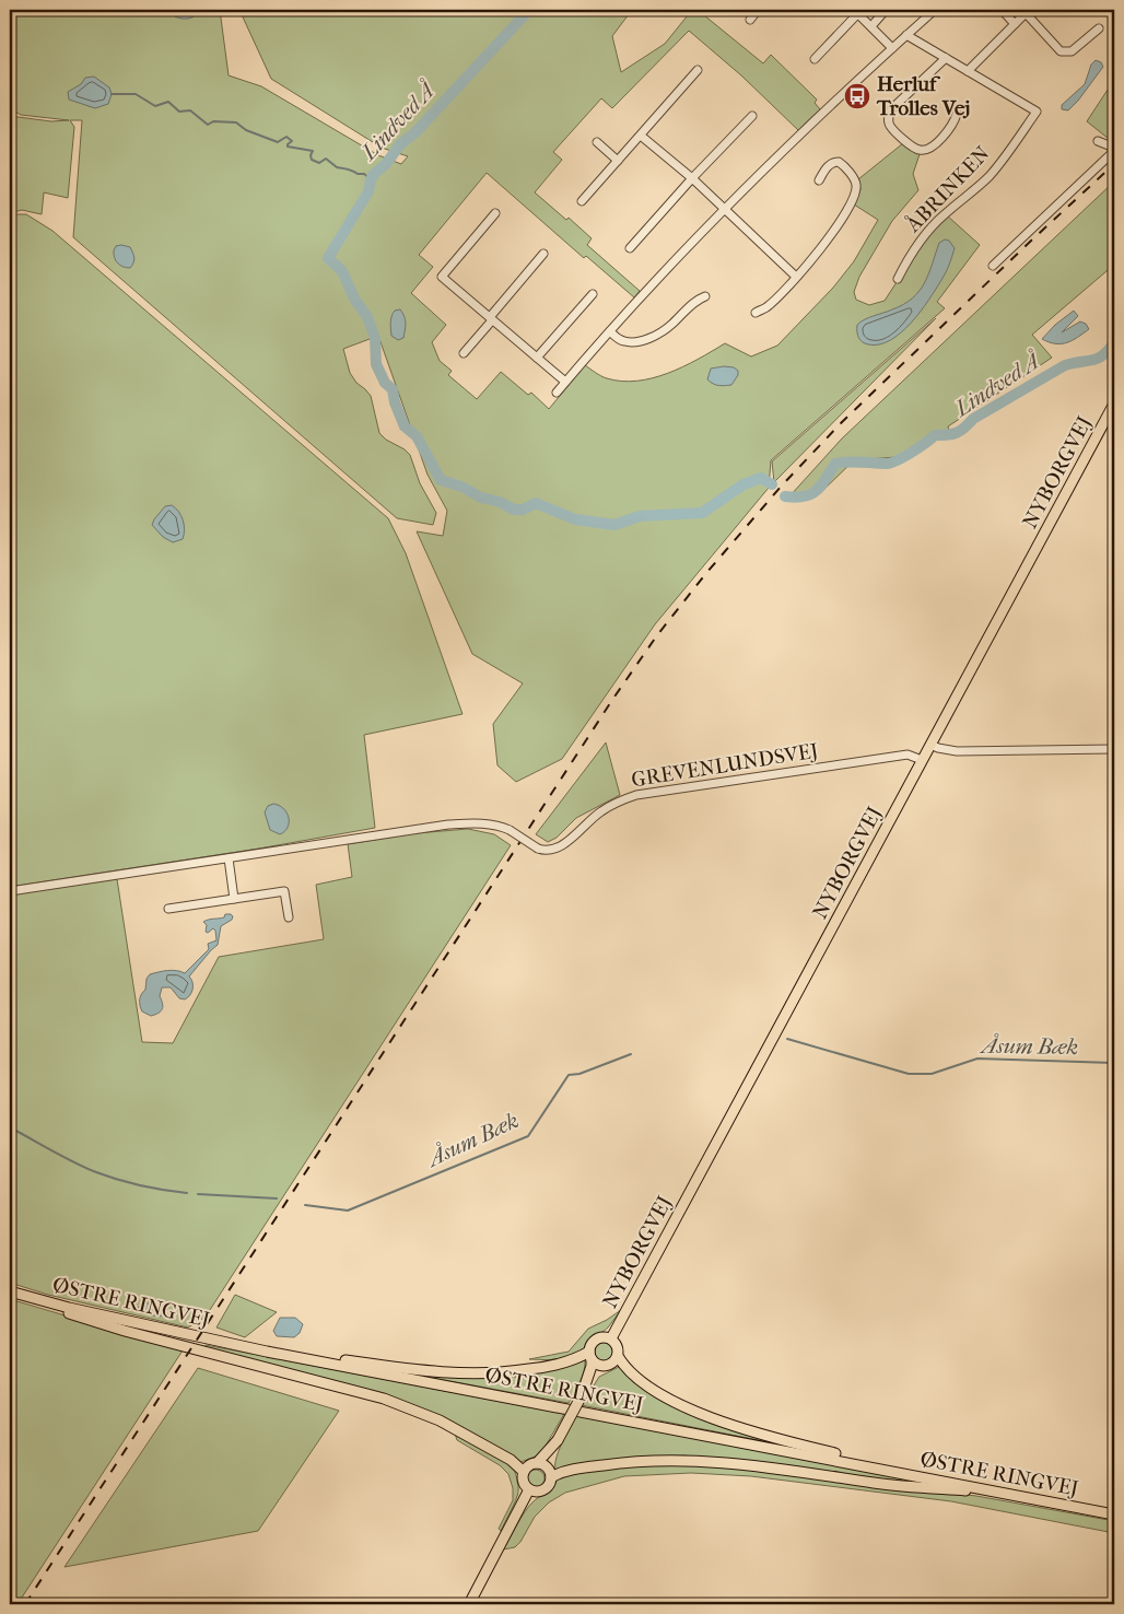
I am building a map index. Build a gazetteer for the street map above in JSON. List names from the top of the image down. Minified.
{"streets":{"main road":["NYBORGVEJ","ØSTRE RINGVEJ"],"street":["ÅBRINKEN","GREVENLUNDSVEJ"]},"crossings":[["NYBORGVEJ","GREVENLUNDSVEJ"]],"water":["Lindved Å","Åsum Bæk"],"places":{"bus stop":["Herluf Trolles Vej"]}}
